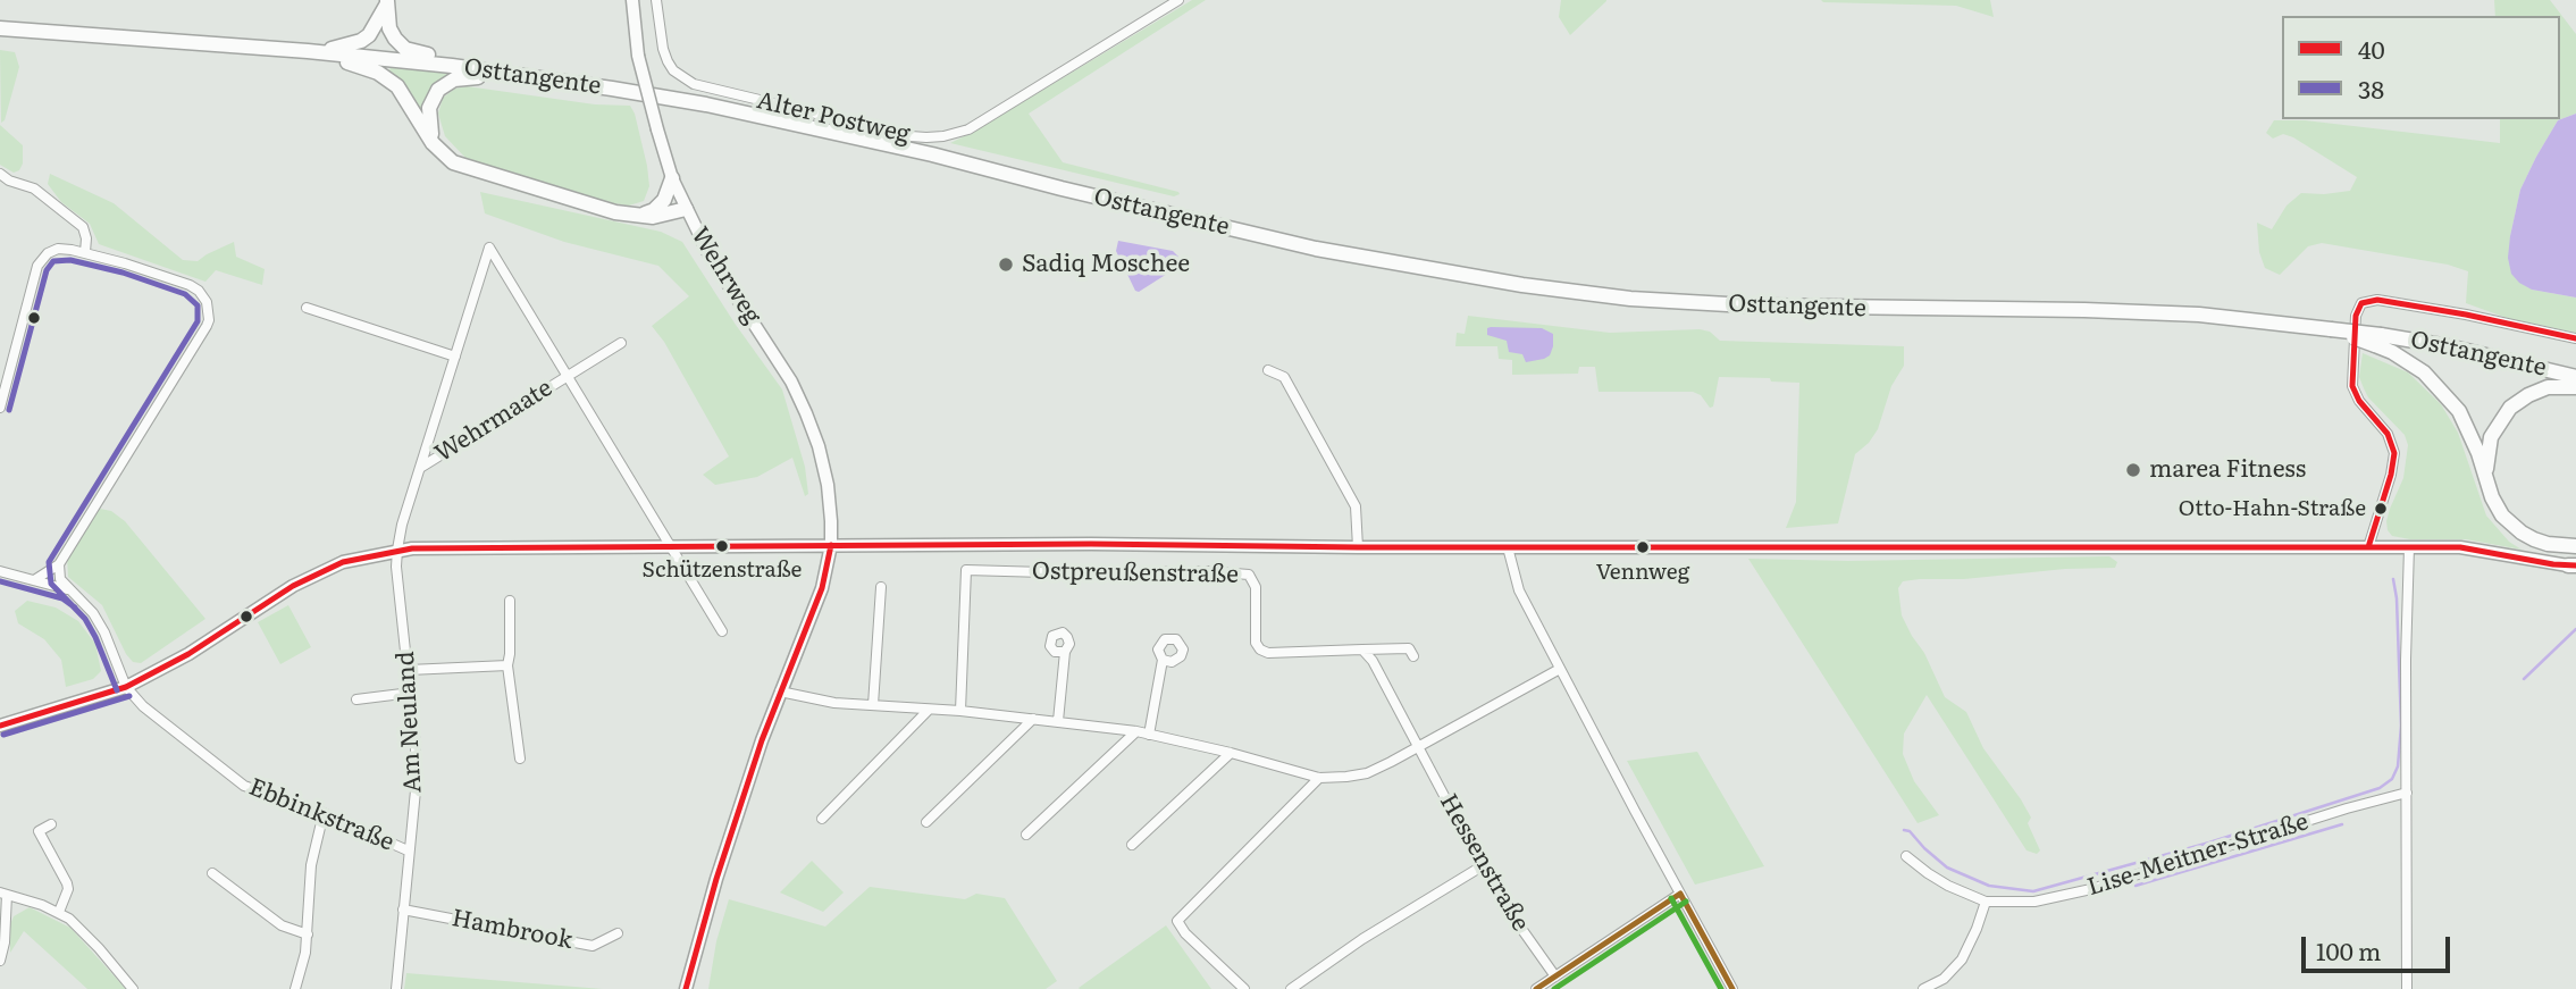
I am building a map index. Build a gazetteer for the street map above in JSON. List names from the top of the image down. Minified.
{"streets":{"main road":["Osttangente"],"street":["Alter Postweg","Wehrweg","Wehrmaate","Ostpreußenstraße","Am Neuland","Ebbinkstraße","Lise-Meitner-Straße","Hessenstraße","Hambrook"]},"crossings":[["Wehrmaate","Am Neuland"],["Am Neuland","Ebbinkstraße"],["Am Neuland","Hambrook"]],"places":["Sadiq Moschee","marea Fitness","Otto-Hahn-Straße","Schützenstraße","Vennweg"],"lines":["transit line 38","transit line 40"],"legend":["40","38"],"scale_bar":"100 m"}
